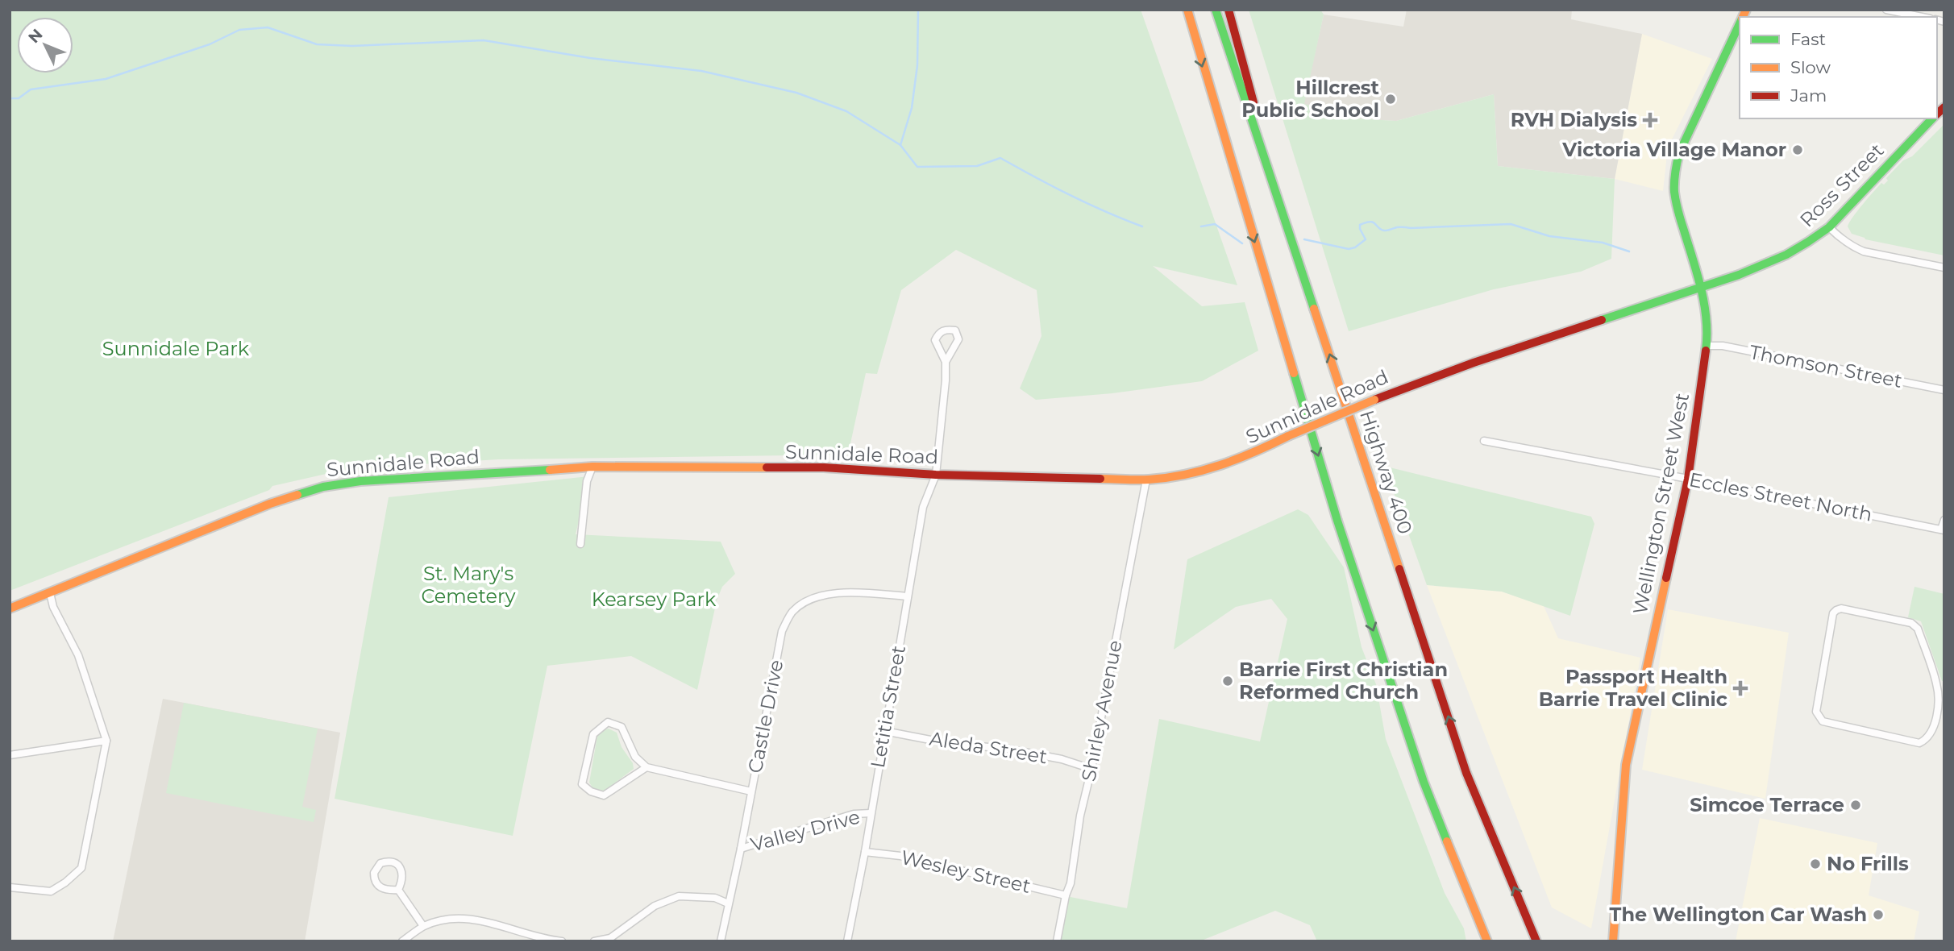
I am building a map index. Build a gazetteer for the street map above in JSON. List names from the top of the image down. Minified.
{"streets":{"main road":["Ross Street","Sunnidale Road","Highway 400","Wellington Street West"],"street":["Thomson Street","Eccles Street North","Letitia Street","Shirley Avenue","Castle Drive","Aleda Street","Valley Drive","Wesley Street"]},"crossings":[["Ross Street","Sunnidale Road"],["Ross Street","Wellington Street West"],["Thomson Street","Wellington Street West"],["Sunnidale Road","Wellington Street West"],["Sunnidale Road","Letitia Street"],["Sunnidale Road","Shirley Avenue"],["Eccles Street North","Wellington Street West"],["Letitia Street","Castle Drive"],["Letitia Street","Aleda Street"],["Letitia Street","Valley Drive"],["Letitia Street","Wesley Street"],["Shirley Avenue","Aleda Street"],["Shirley Avenue","Wesley Street"],["Castle Drive","Valley Drive"]],"parks":["Sunnidale Park","St. Mary's Cemetery","Kearsey Park"],"places":{"other":["Hillcrest Public School","Victoria Village Manor","Barrie First Christian Reformed Church","Simcoe Terrace","No Frills","The Wellington Car Wash"],"health":["RVH Dialysis","Passport Health Barrie Travel Clinic"]},"legend":["Fast","Slow","Jam"],"north":"top left"}
